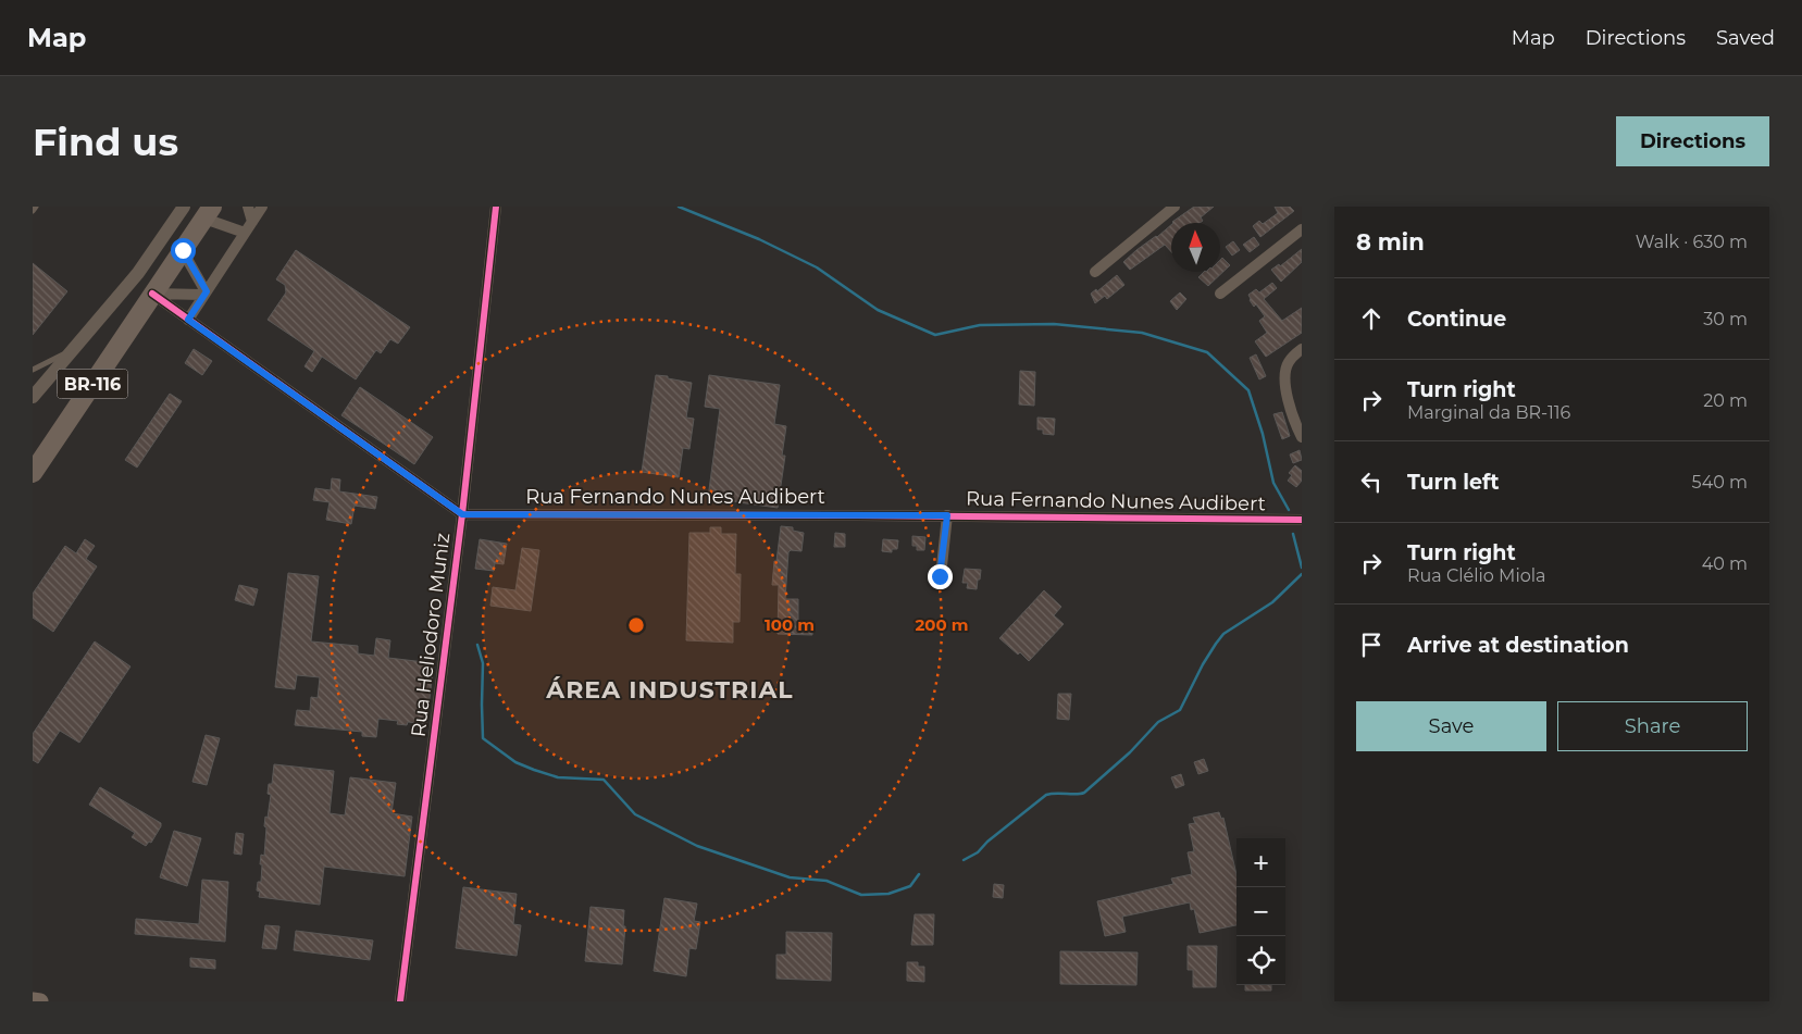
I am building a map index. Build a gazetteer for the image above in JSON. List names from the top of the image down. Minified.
{"streets":{"highway":["BR-116"],"street":["Rua Fernando Nunes Audibert","Rua Heliodoro Muniz"]},"crossings":[["Rua Fernando Nunes Audibert","Rua Heliodoro Muniz"]],"districts":["ÁREA INDUSTRIAL"],"north":"top","page":{"header":"Map","nav":["Map","Directions","Saved"],"buttons":["Directions",["Save","Share"]],"title":"Find us","heading":["8 min","Walk · 630 m"],"list":[["Continue","30 m"],["Turn right","Marginal da BR-116","20 m"],["Turn left","540 m"],["Turn right","Rua Clélio Miola","40 m"],"Arrive at destination"],"map_buttons":["+","−"]},"rings":["100 m","200 m"]}
